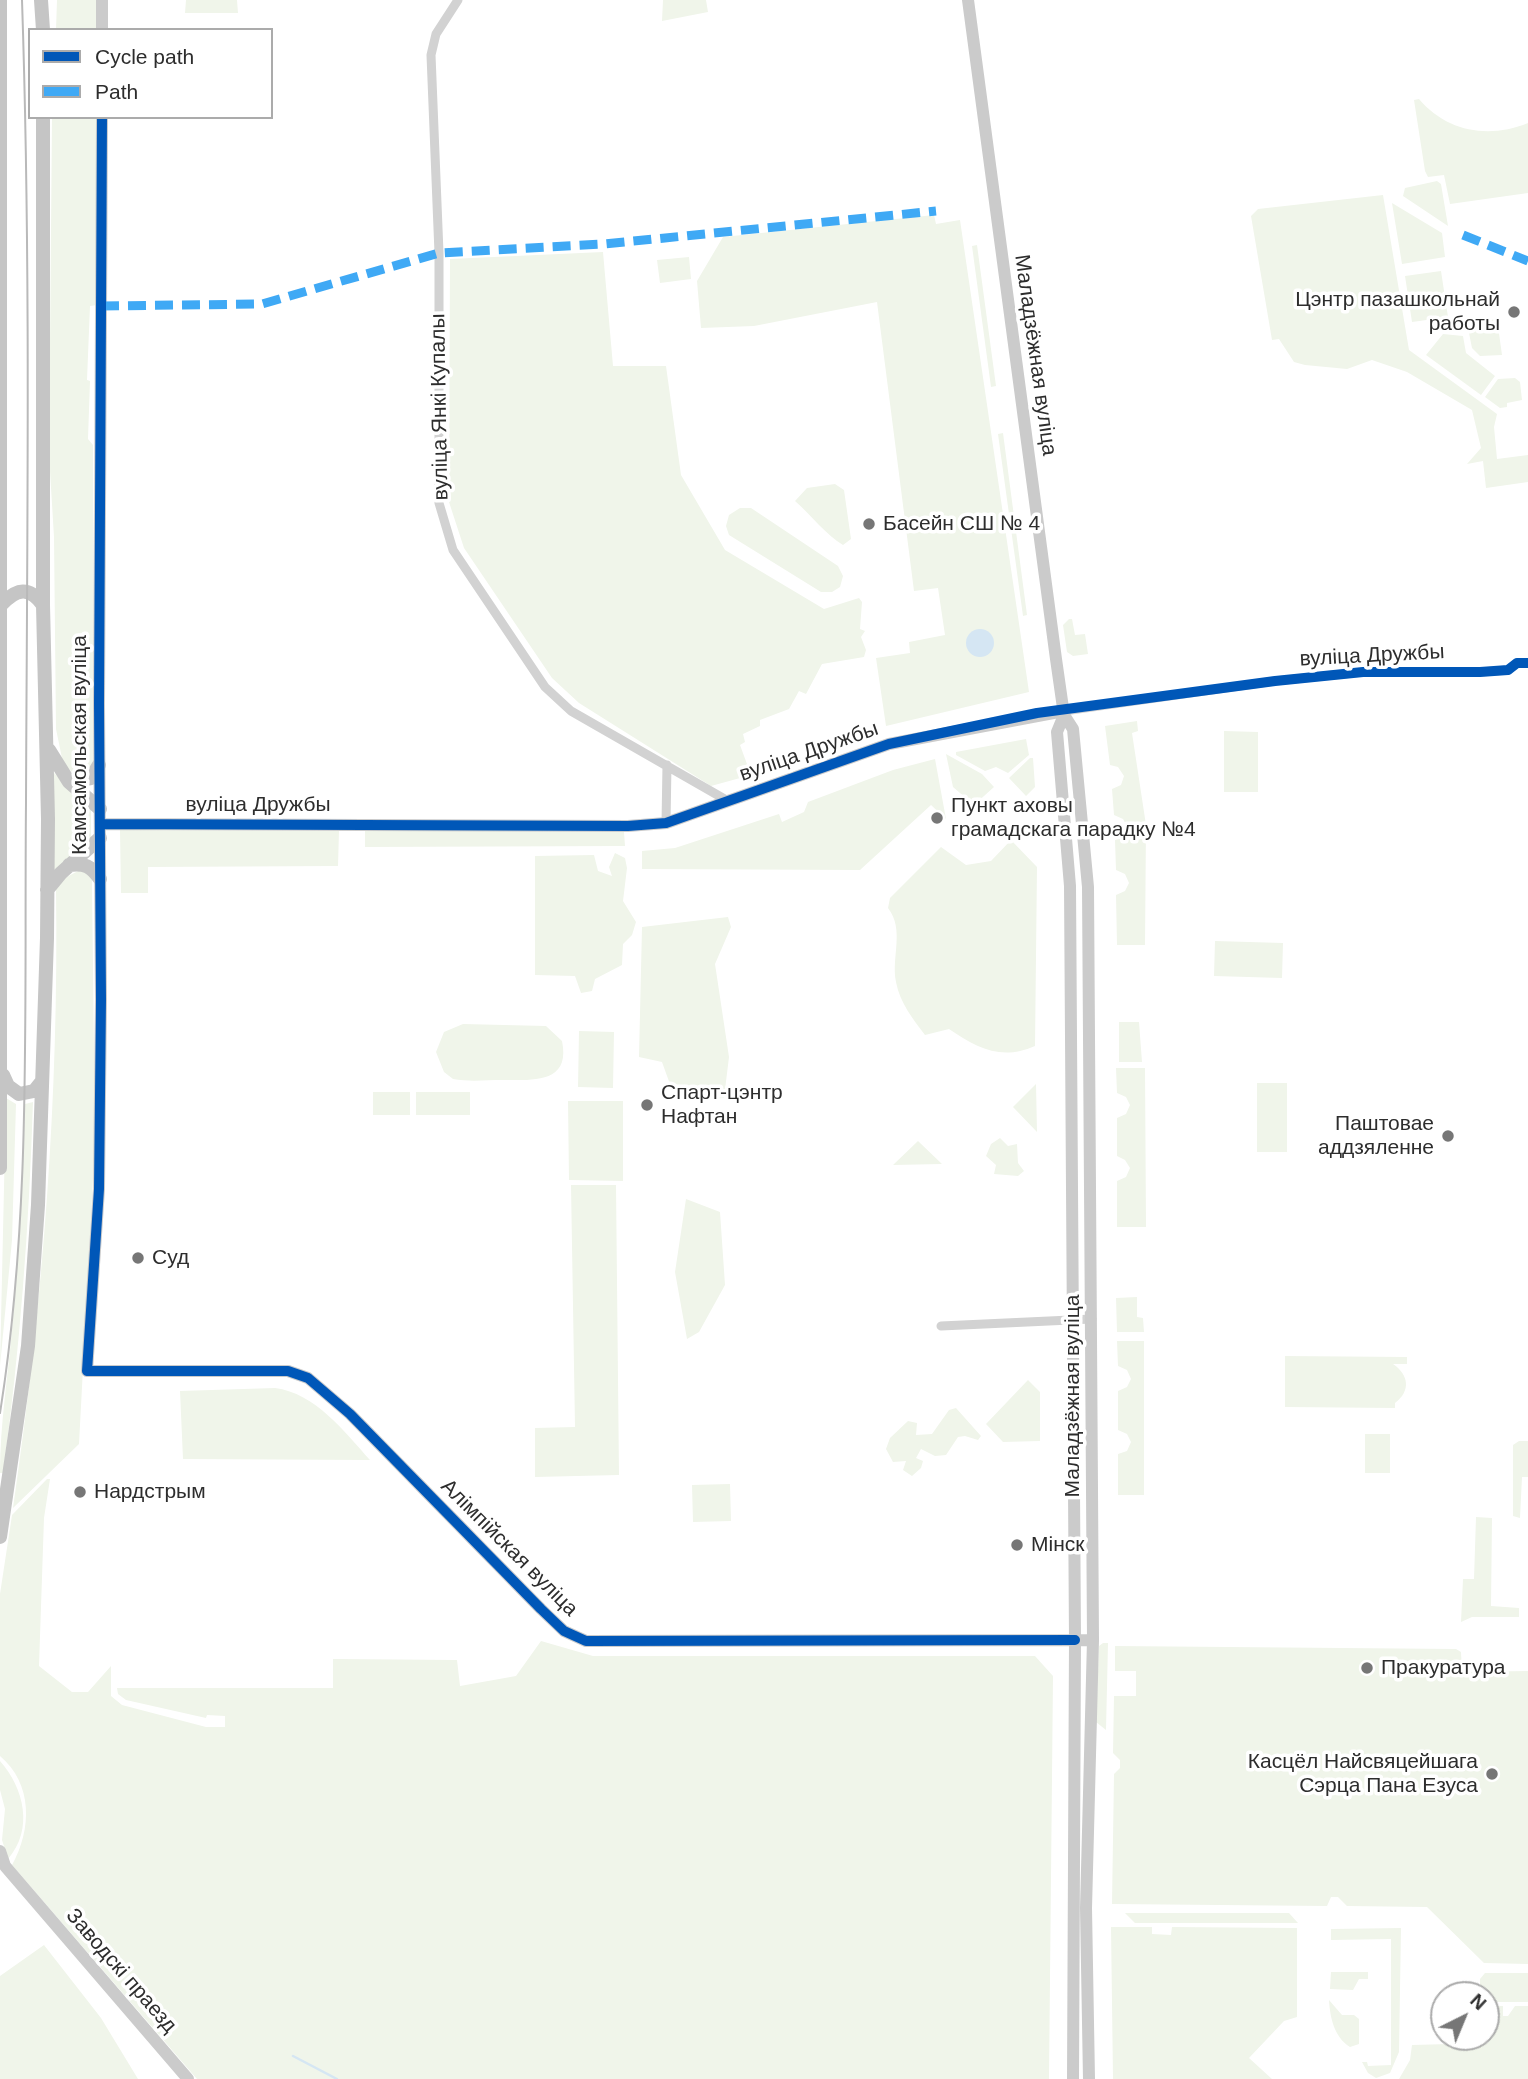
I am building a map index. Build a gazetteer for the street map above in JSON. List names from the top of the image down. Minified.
{"streets":{"main road":["Камсамольская вуліца"],"street":["Маладзёжная вуліца","вуліца Янкі Купалы","вуліца Дружбы","Алімпійская вуліца","Заводскі праезд"]},"crossings":[["Маладзёжная вуліца","вуліца Дружбы"],["Маладзёжная вуліца","Алімпійская вуліца"],["вуліца Янкі Купалы","вуліца Дружбы"],["вуліца Дружбы","Камсамольская вуліца"],["Камсамольская вуліца","Алімпійская вуліца"]],"places":["Цэнтр пазашкольнай работы","Басейн СШ № 4","Пункт аховы грамадскага парадку №4","Спарт-цэнтр Нафтан","Паштовае аддзяленне","Суд","Нардстрым","Мінск","Пракуратура","Касцёл Найсвяцейшага Сэрца Пана Езуса"],"legend":["Cycle path","Path"],"north":"top right"}
